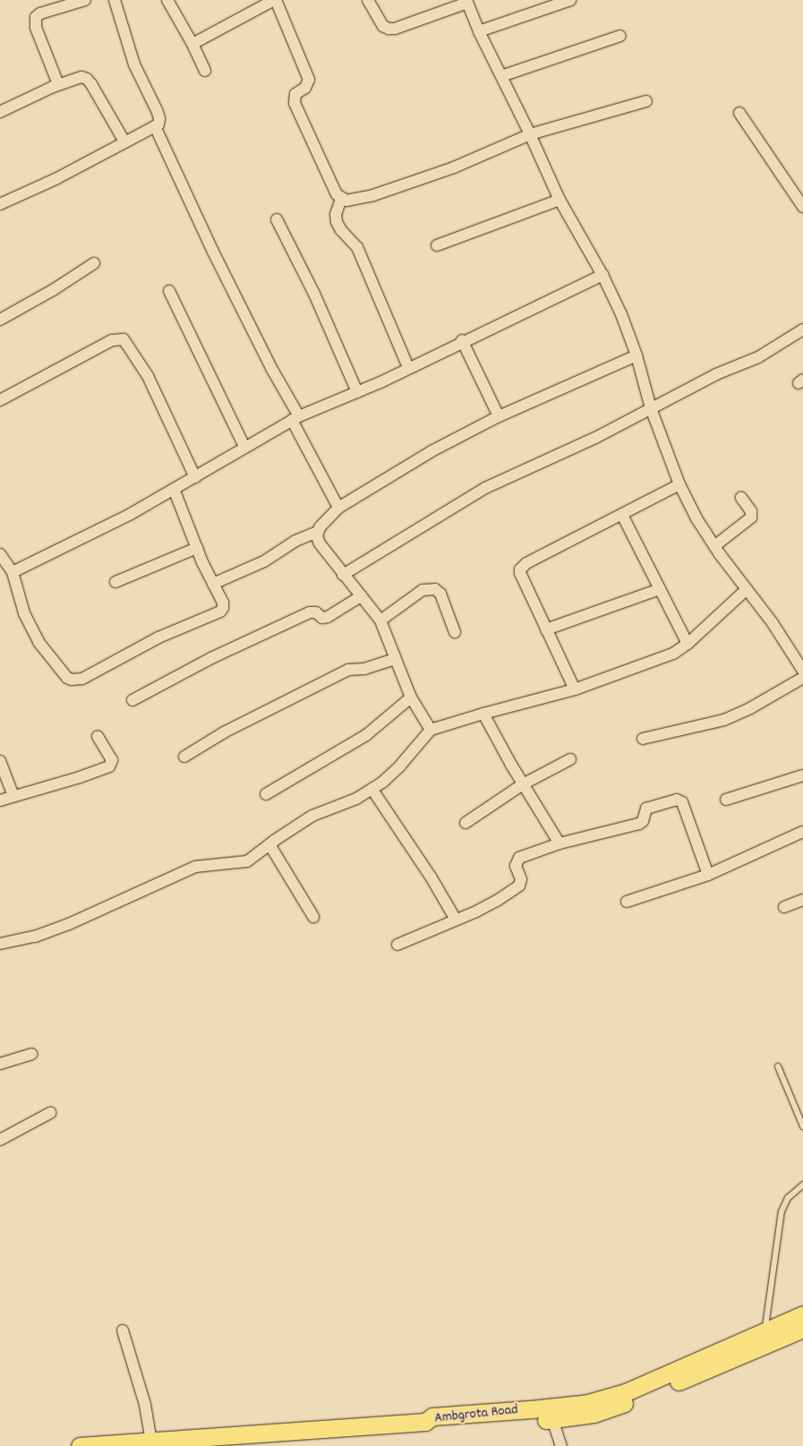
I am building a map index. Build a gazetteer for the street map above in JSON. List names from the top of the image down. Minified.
{"streets":{"main road":["Ambgrota Road"]}}
